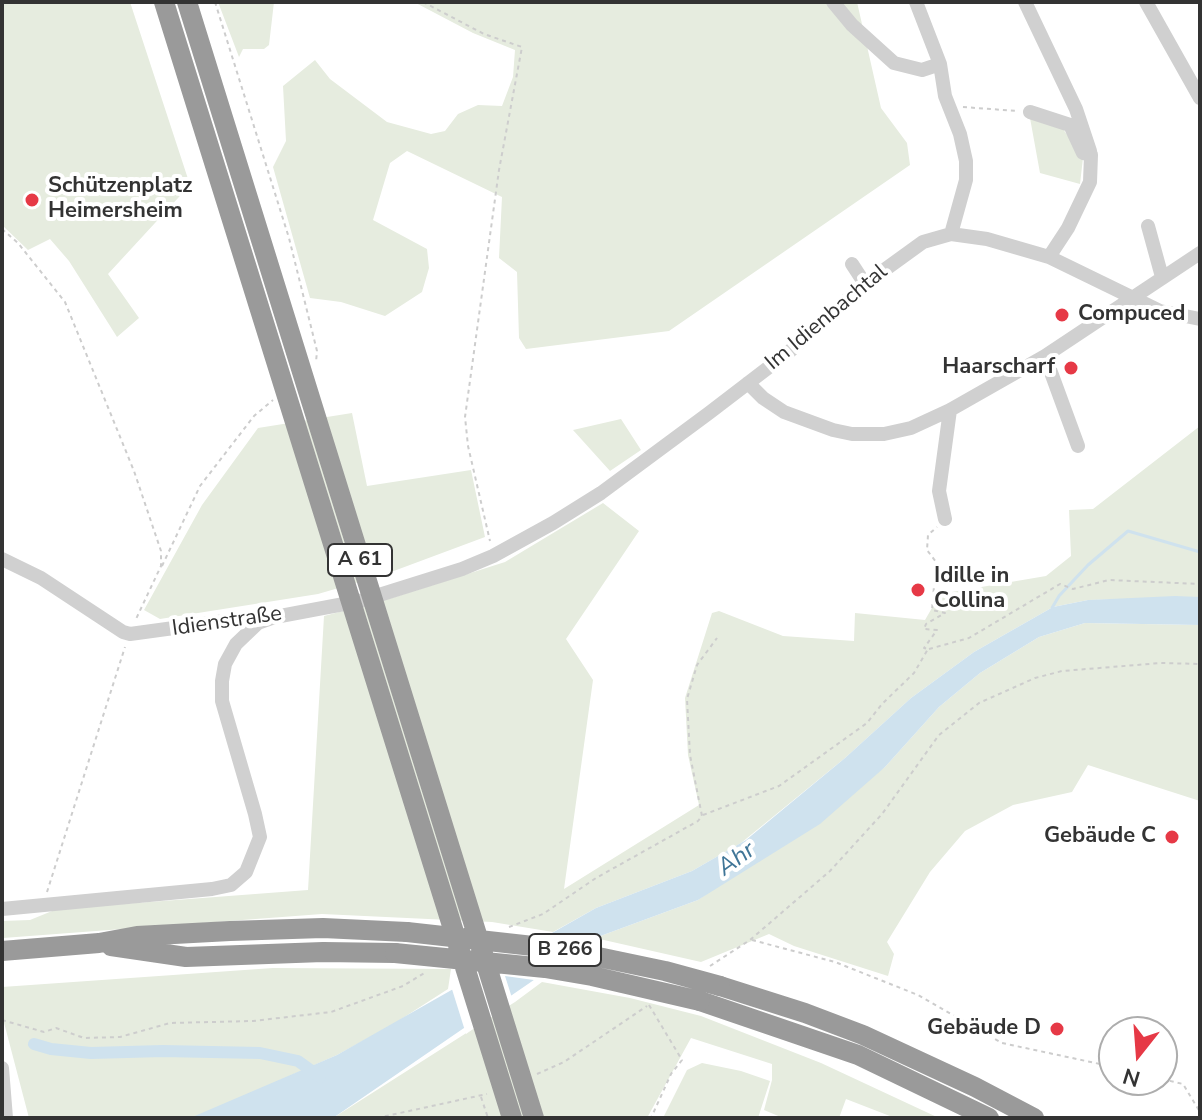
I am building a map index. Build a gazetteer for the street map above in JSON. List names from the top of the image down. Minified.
{"streets":{"highway":["A 61","B 266"],"street":["Im Idienbachtal","Idienstraße"]},"crossings":[["Im Idienbachtal","Idienstraße"]],"water":["Ahr"],"places":["Schützenplatz Heimersheim","Compuced","Haarscharf","Idille in Collina","Gebäude C","Gebäude D"],"north":"bottom"}
